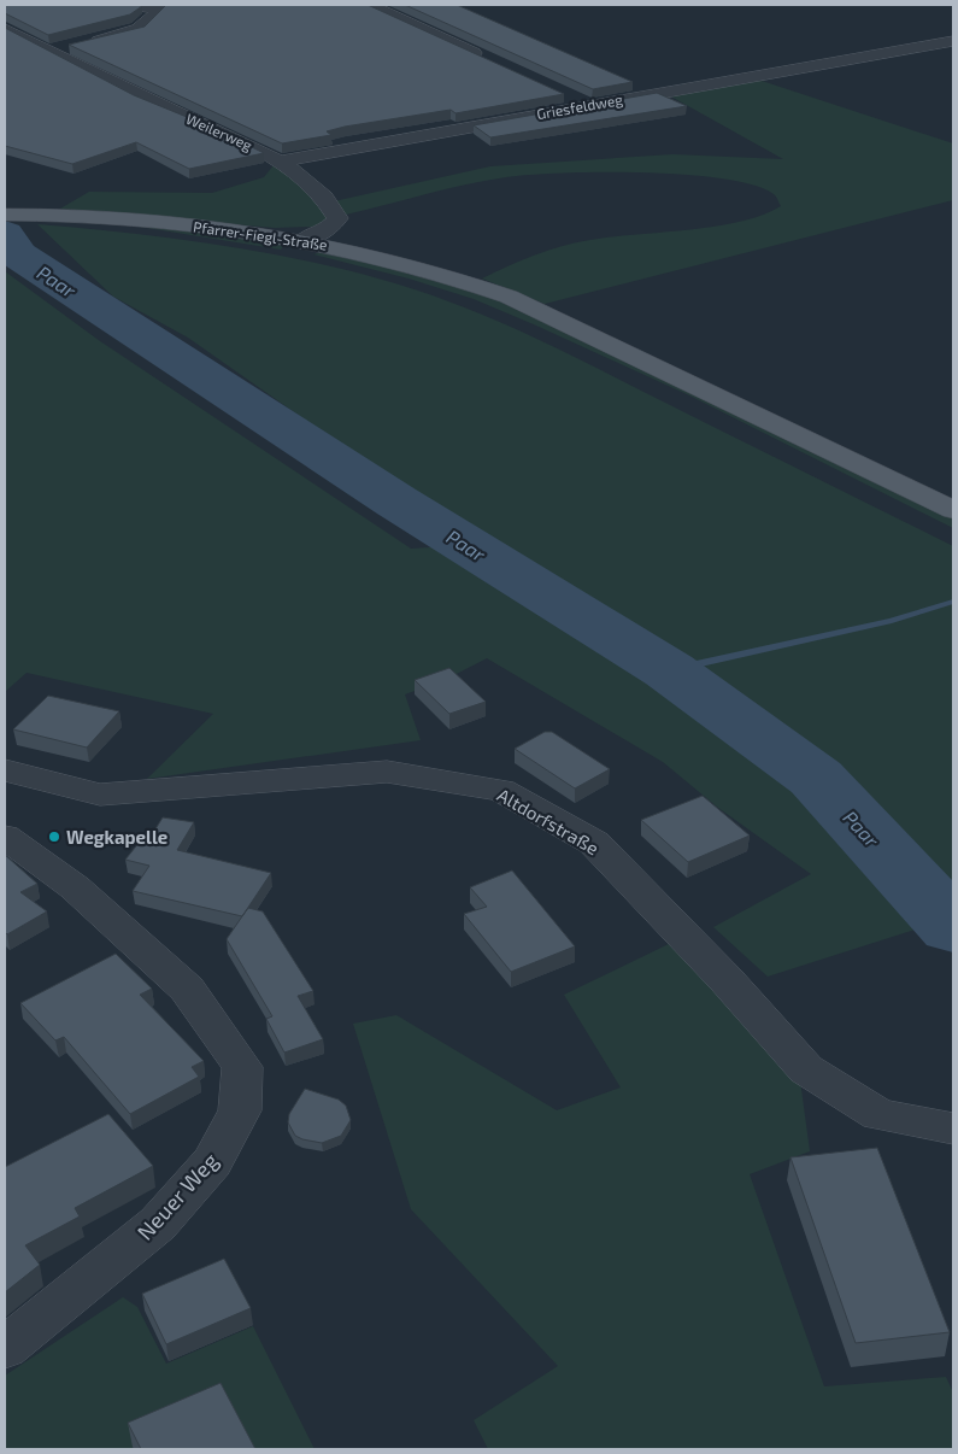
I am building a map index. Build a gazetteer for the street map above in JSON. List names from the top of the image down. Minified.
{"streets":{"main road":["Pfarrer-Fiegl-Straße"],"street":["Griesfeldweg","Weilerweg","Altdorfstraße","Neuer Weg"]},"crossings":[["Griesfeldweg","Weilerweg"],["Weilerweg","Pfarrer-Fiegl-Straße"]],"water":["Paar"],"places":["Wegkapelle"]}
